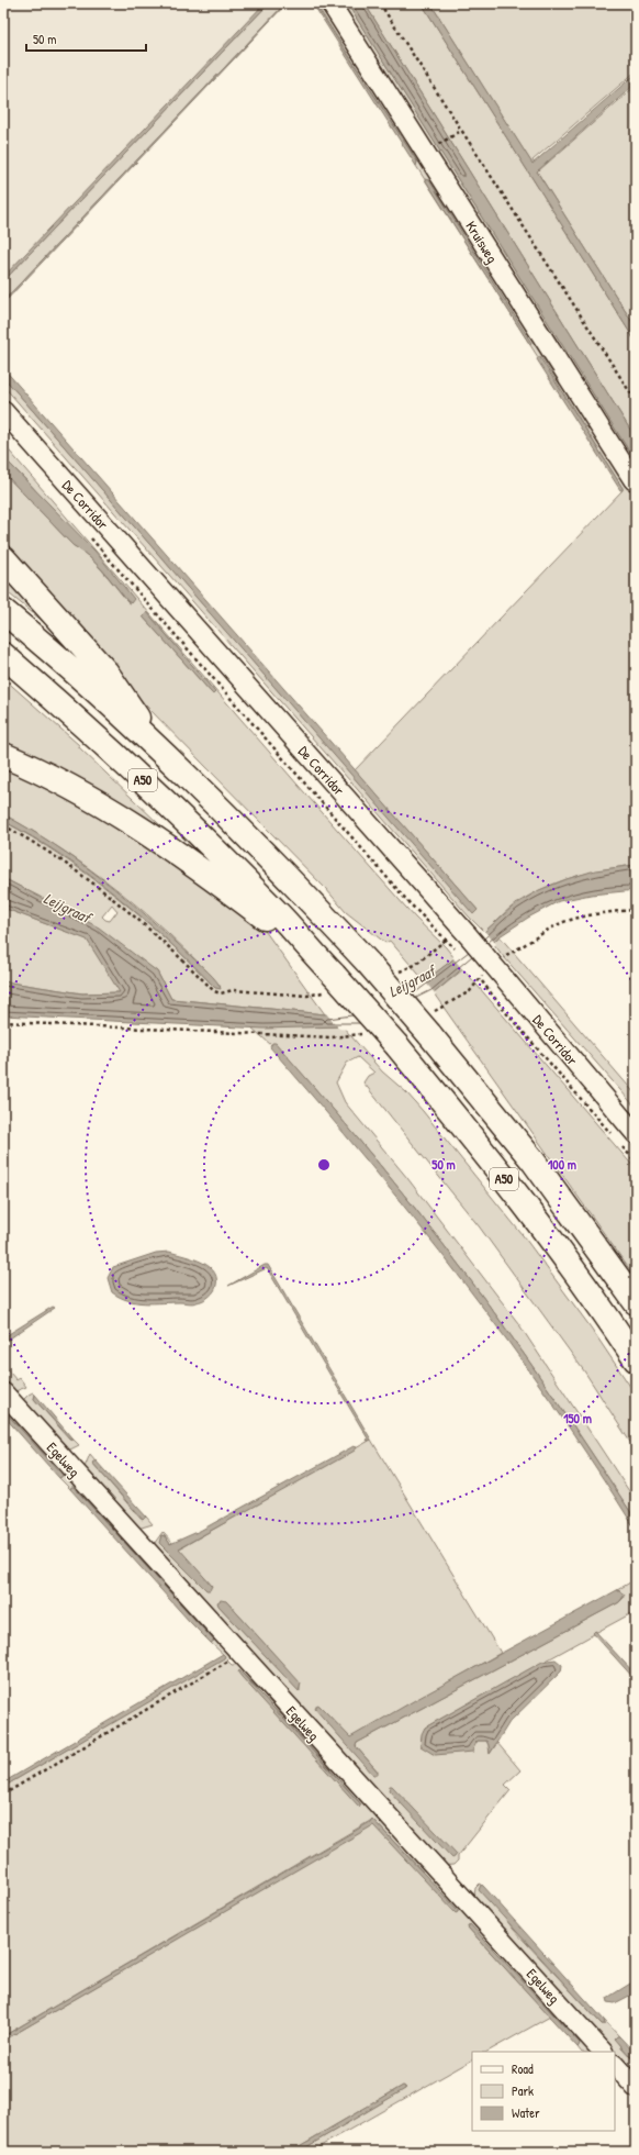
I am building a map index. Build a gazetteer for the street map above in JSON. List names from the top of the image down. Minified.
{"streets":{"highway":["A50"],"street":["Kruisweg","De Corridor","Egelweg"]},"water":["Leijgraaf"],"legend":["Road","Park","Water"],"scale_bar":"50 m","rings":["50 m","100 m","150 m"]}
